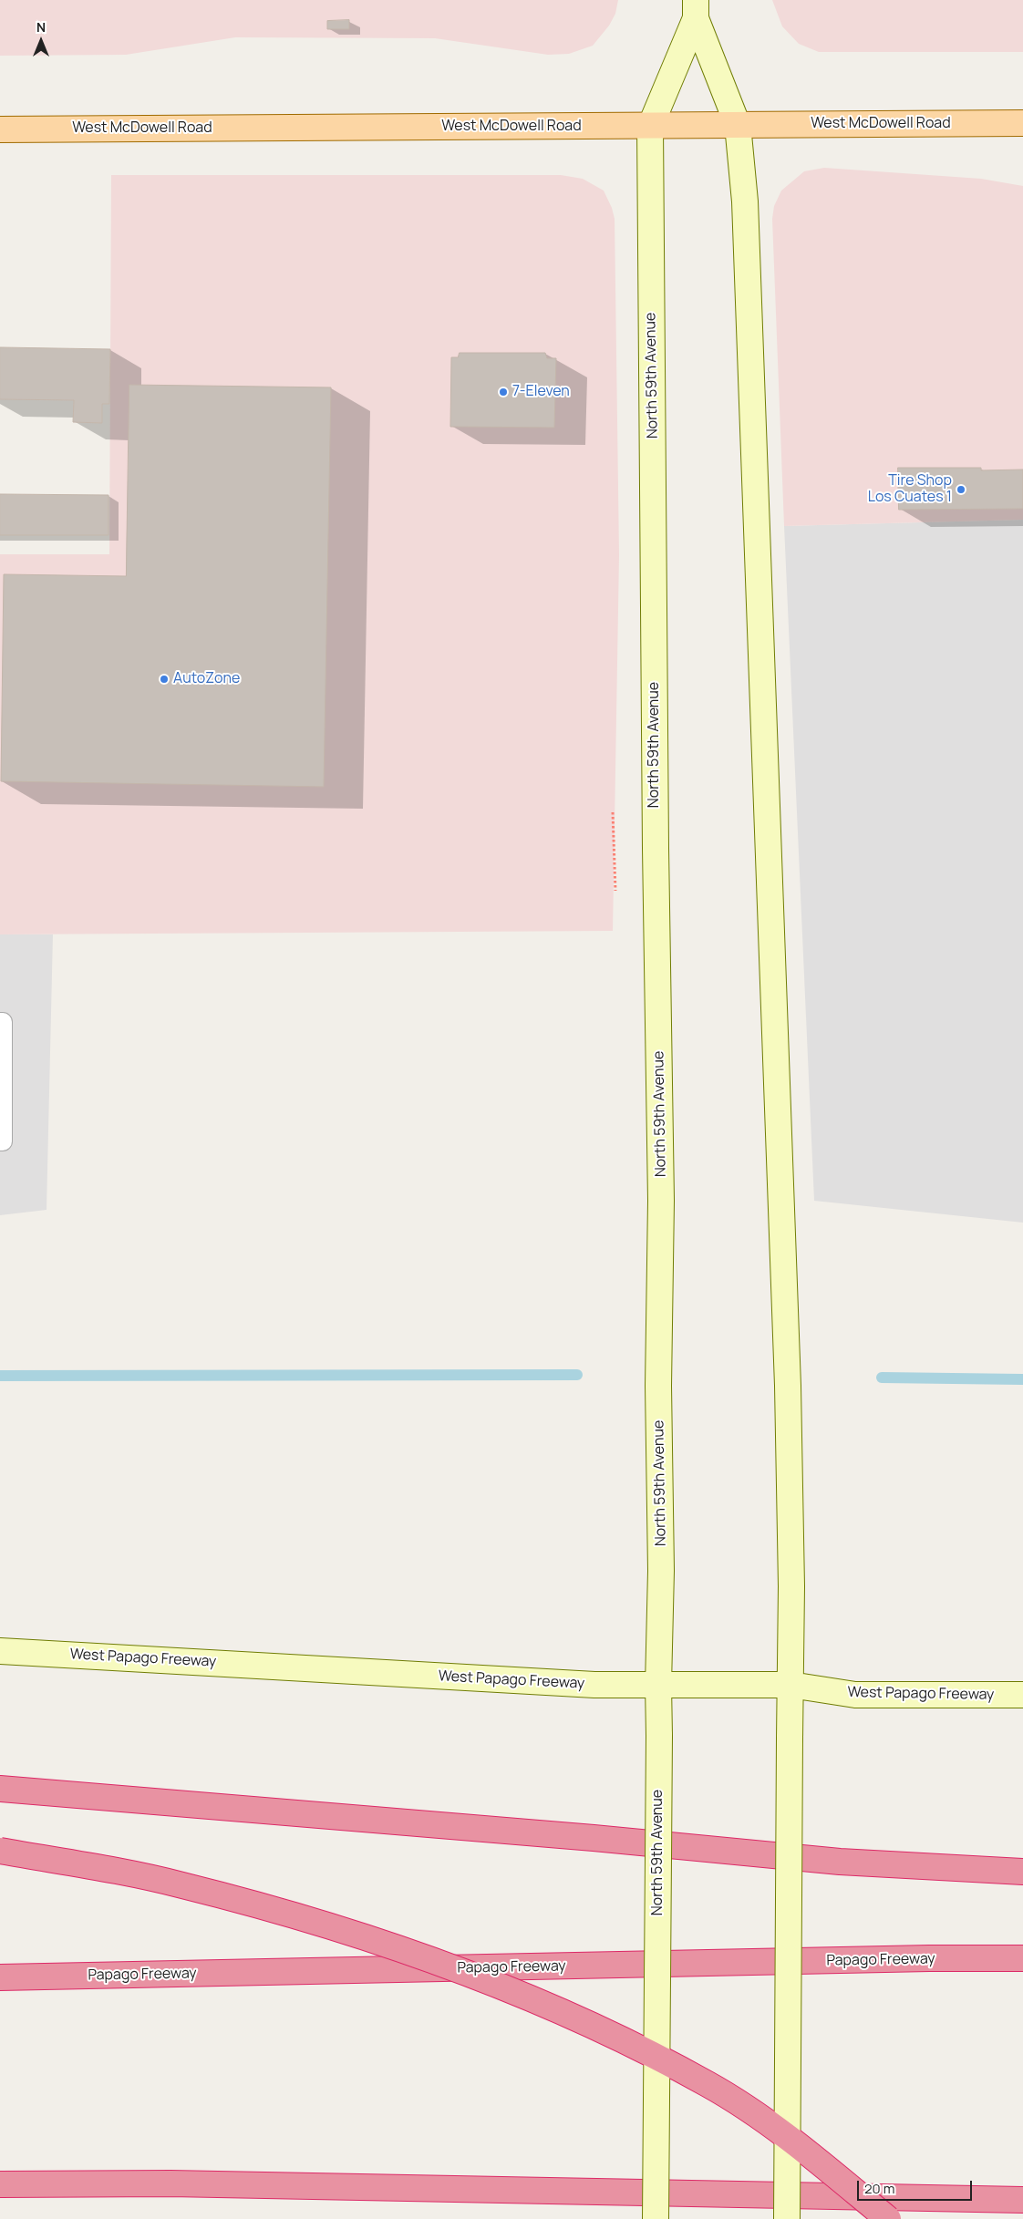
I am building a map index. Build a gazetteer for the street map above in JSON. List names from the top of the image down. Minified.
{"streets":{"highway":["Papago Freeway"],"main road":["West McDowell Road","North 59th Avenue","West Papago Freeway"]},"crossings":[["West McDowell Road","North 59th Avenue"],["North 59th Avenue","West Papago Freeway"]],"places":["7-Eleven","Tire Shop Los Cuates 1","AutoZone"],"scale_bar":"20 m","north":"top"}
